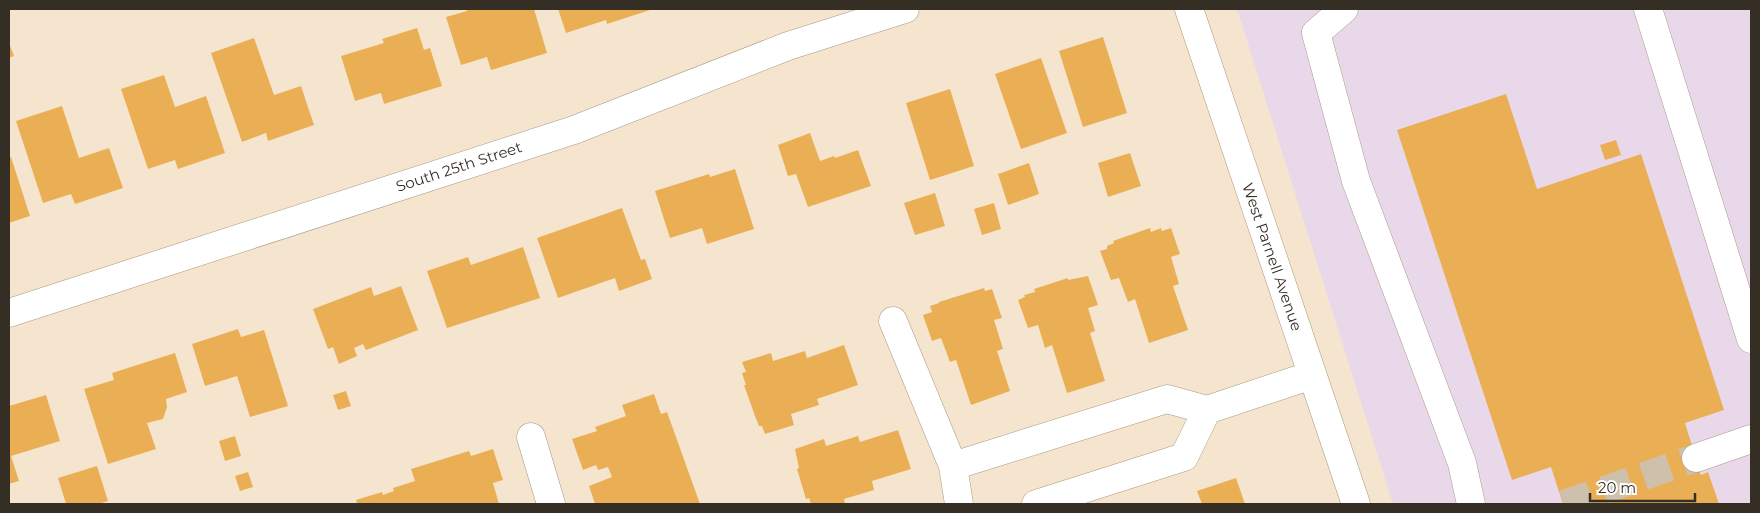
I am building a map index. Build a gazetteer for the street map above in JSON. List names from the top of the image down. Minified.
{"streets":{"street":["South 25th Street","West Parnell Avenue"]},"scale_bar":"20 m"}
